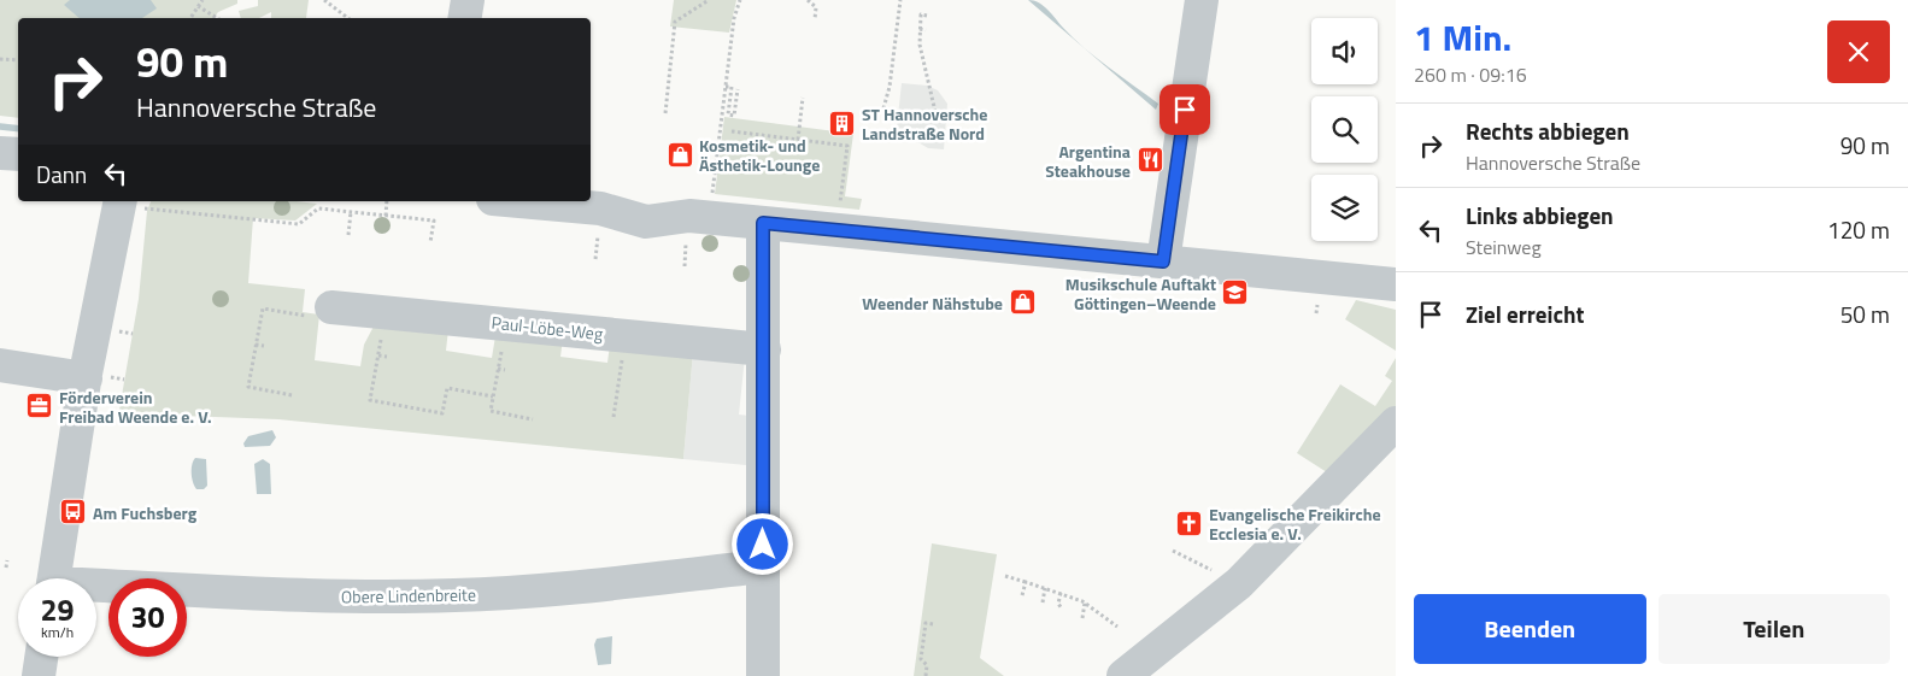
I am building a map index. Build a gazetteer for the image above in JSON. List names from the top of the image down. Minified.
{"streets":{"street":["Paul-Löbe-Weg","Obere Lindenbreite"]},"places":{"building":["ST Hannoversche Landstraße Nord"],"shop":["Kosmetik- und Ästhetik-Lounge","Weender Nähstube"],"restaurant":["Argentina Steakhouse"],"school or university":["Musikschule Auftakt Göttingen–Weende"],"office":["Förderverein Freibad Weende e. V."],"bus stop":["Am Fuchsberg"],"church":["Evangelische Freikirche Ecclesia e. V."]},"page":{"heading":["1 Min.","260 m · 09:16"],"turn":["90 m","Hannoversche Straße"],"list":[{"name":"Rechts abbiegen","note":"Hannoversche Straße","value":"90 m"},{"name":"Links abbiegen","note":"Steinweg","value":"120 m"},{"name":"Ziel erreicht","value":"50 m"}],"then":"Dann","speed":"29 km/h","limit":"30","buttons":["Beenden","Teilen"]}}
